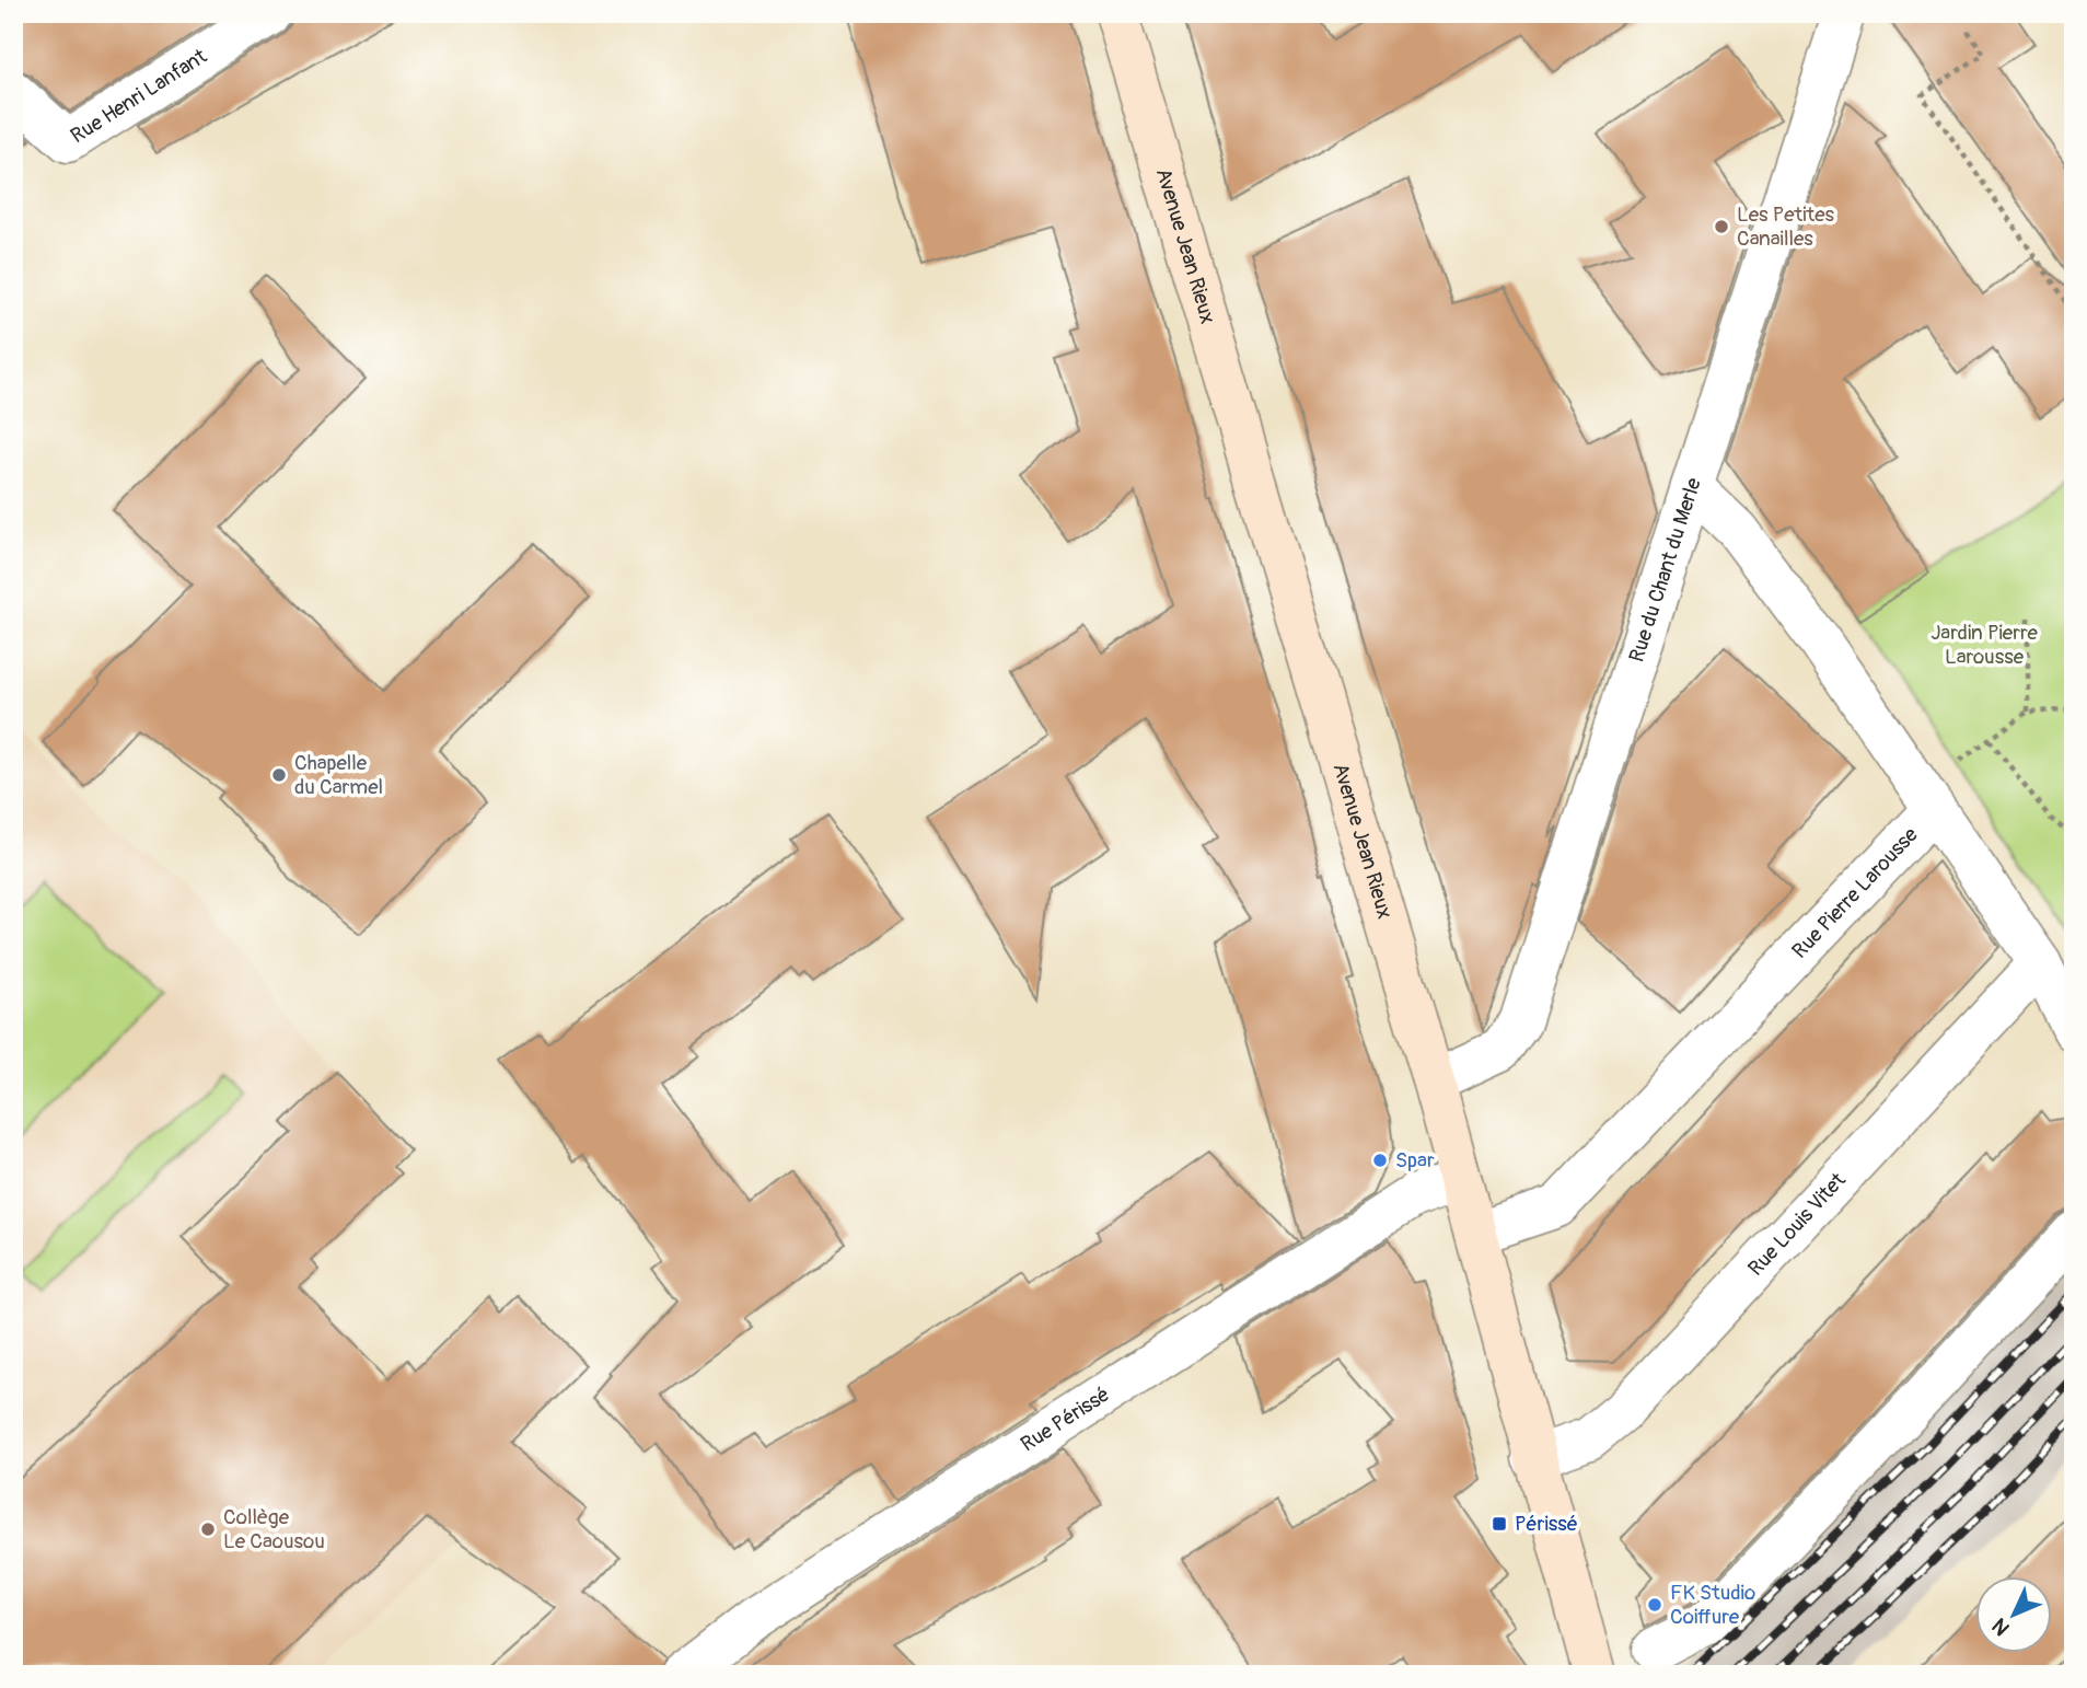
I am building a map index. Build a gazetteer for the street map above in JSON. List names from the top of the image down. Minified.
{"streets":{"main road":["Avenue Jean Rieux"],"street":["Rue Henri Lanfant","Rue du Chant du Merle","Rue Pierre Larousse","Rue Louis Vitet","Rue Périssé"]},"crossings":[["Avenue Jean Rieux","Rue du Chant du Merle"],["Avenue Jean Rieux","Rue Pierre Larousse"],["Avenue Jean Rieux","Rue Louis Vitet"],["Avenue Jean Rieux","Rue Périssé"]],"parks":["Jardin Pierre Larousse"],"places":{"other":["Les Petites Canailles","Chapelle du Carmel","Spar","Collège Le Caousou","FK Studio Coiffure"],"transit":["Périssé"]},"north":"bottom left"}
